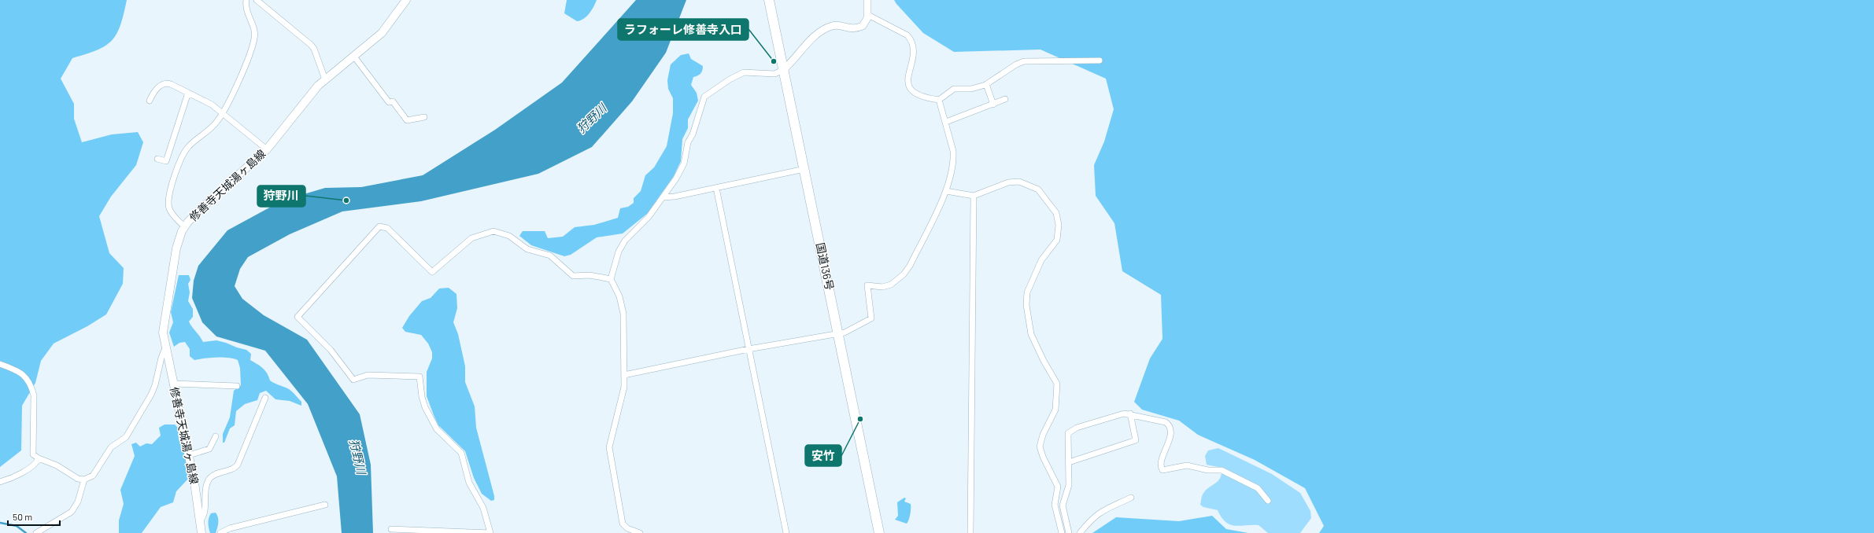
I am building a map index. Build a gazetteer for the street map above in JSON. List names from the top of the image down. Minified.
{"streets":{"highway":["国道136号"],"main road":["修善寺天城湯ヶ島線"]},"water":["狩野川"],"places":["ラフォーレ修善寺入口","狩野川","安竹"],"scale_bar":"50 m"}
